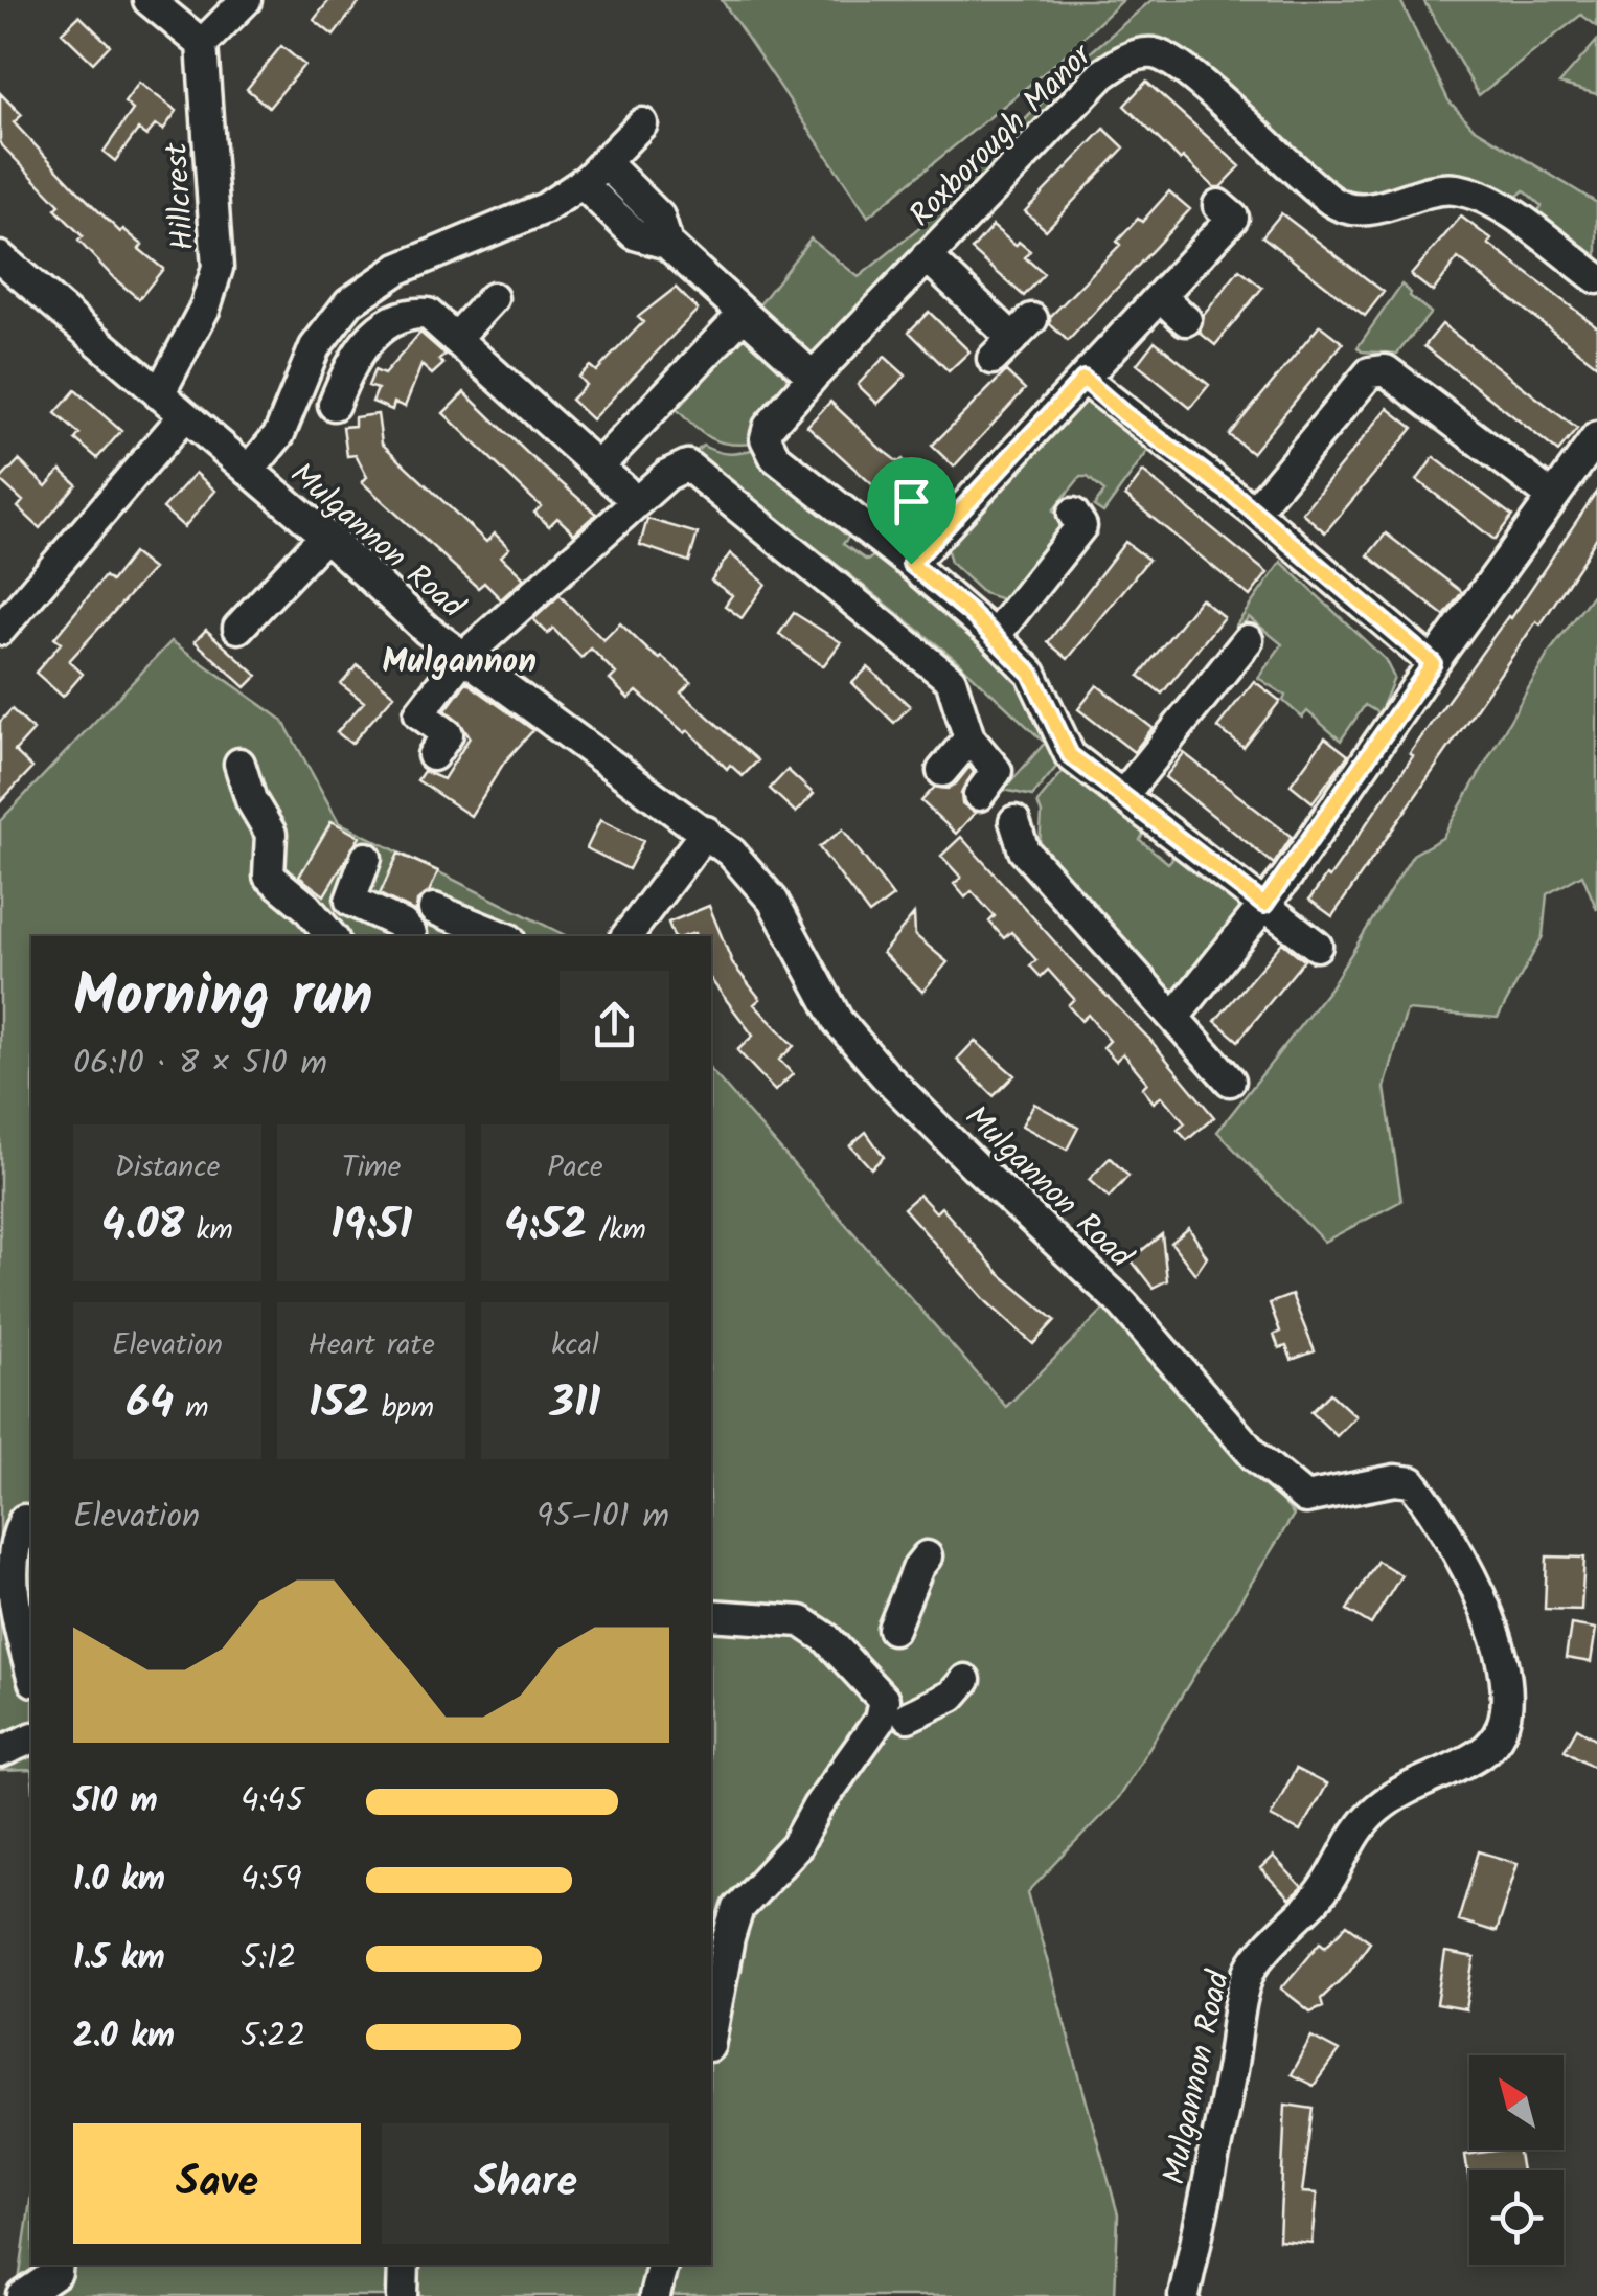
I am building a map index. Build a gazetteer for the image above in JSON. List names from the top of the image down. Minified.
{"streets":{"street":["Roxborough Manor","Hillcrest","Mulgannon Road"]},"crossings":[["Hillcrest","Mulgannon Road"]],"districts":["Mulgannon"],"north":"top left","page":{"heading":["Morning run","06:10 · 8 × 510 m"],"stats":[["Distance","4.08 km"],["Time","19:51"],["Pace","4:52 /km"],["Elevation","64 m"],["Heart rate","152 bpm"],["kcal","311"]],"chart":["Elevation","95–101 m"],"list":[{"name":"510 m","note":"4:45"},{"name":"1.0 km","note":"4:59"},{"name":"1.5 km","note":"5:12"},{"name":"2.0 km","note":"5:22"}],"buttons":["Save","Share"]}}
